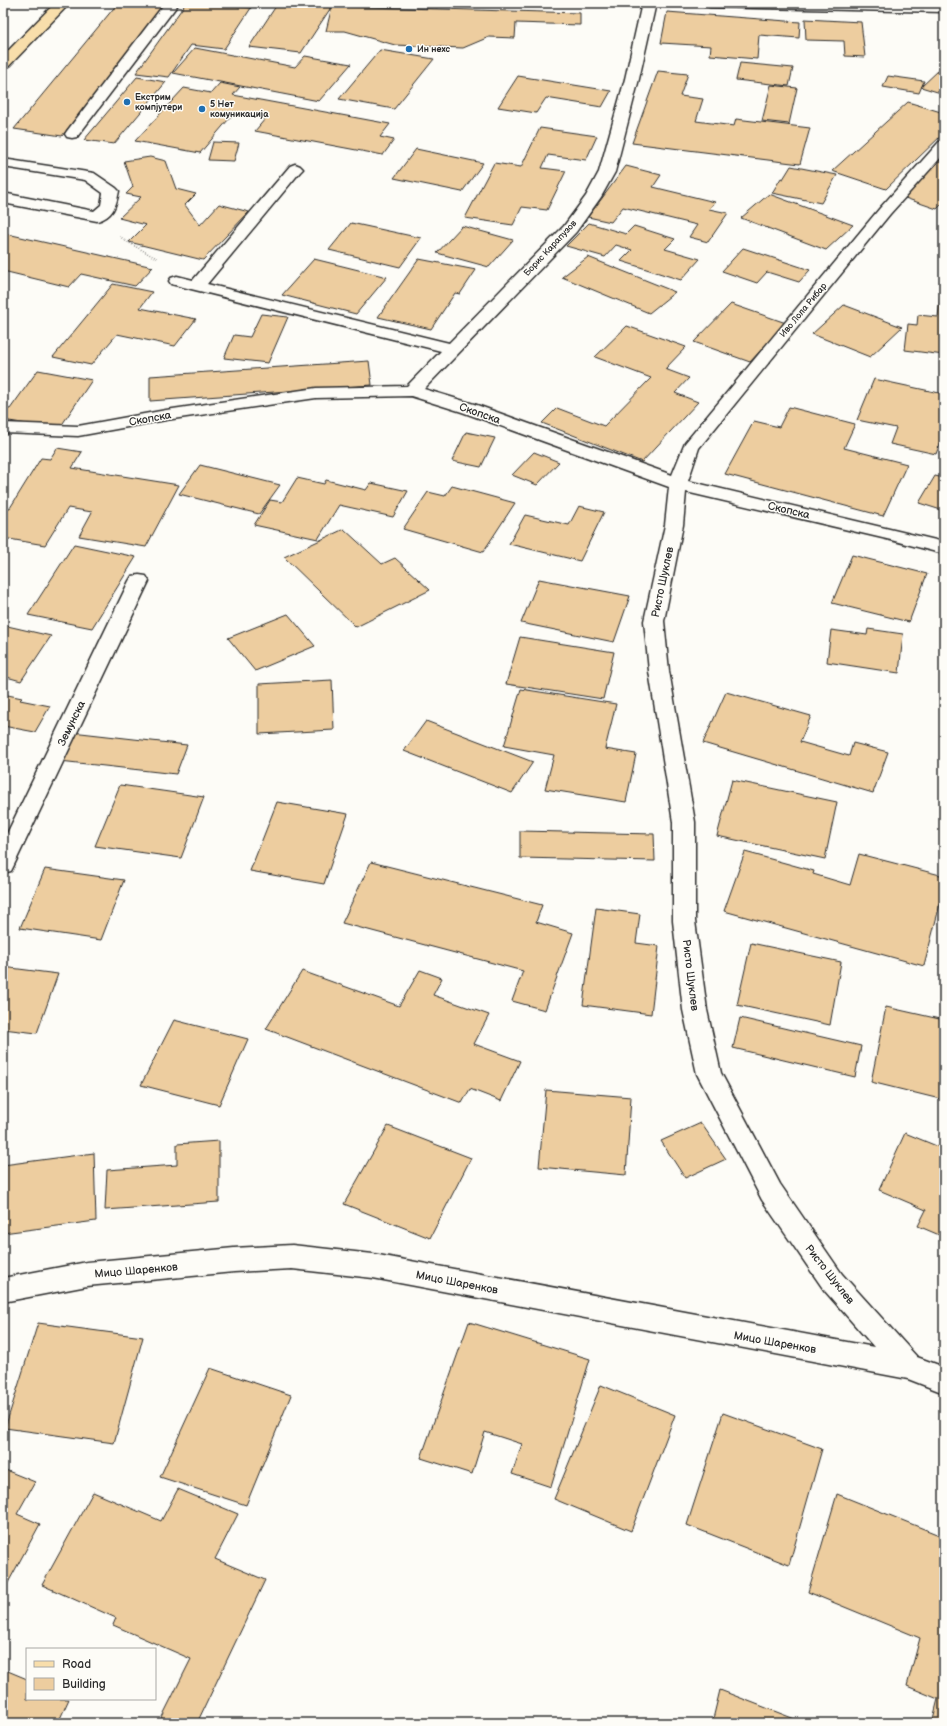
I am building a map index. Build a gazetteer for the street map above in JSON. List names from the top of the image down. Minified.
{"streets":{"street":["Борис Карапузов","Иво Лола Рибар","Скопска","Ристо Шуклев","Земунска","Мицо Шаренков"]},"crossings":[["Борис Карапузов","Скопска"],["Иво Лола Рибар","Скопска"],["Иво Лола Рибар","Ристо Шуклев"],["Скопска","Ристо Шуклев"],["Ристо Шуклев","Мицо Шаренков"]],"places":["Ин нехс","Екстрим компјутери","5 Нет комуникација"],"legend":["Road","Building"]}
